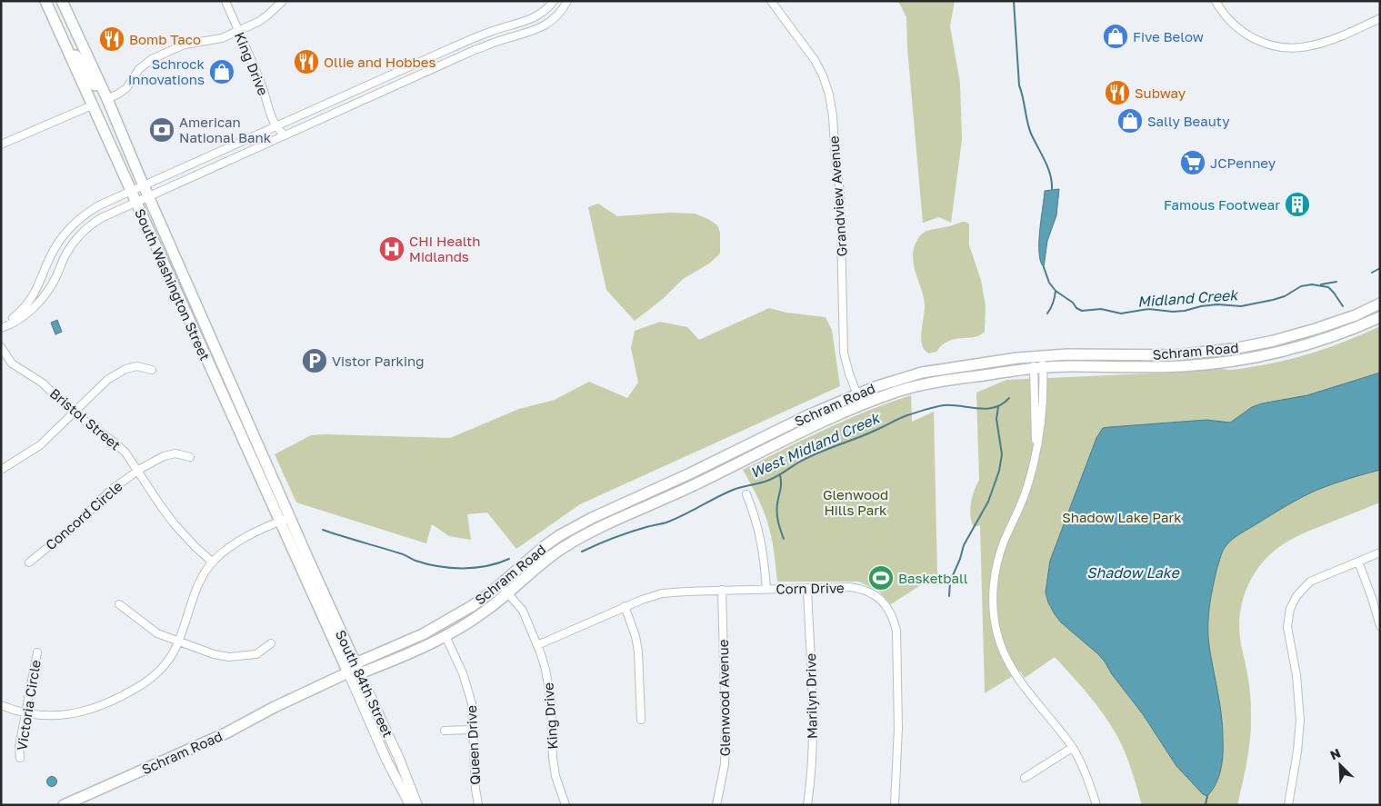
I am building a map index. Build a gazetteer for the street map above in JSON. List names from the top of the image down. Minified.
{"streets":{"main road":["South Washington Street","Schram Road","South 84th Street"],"street":["King Drive","Grandview Avenue","Bristol Street","Concord Circle","Corn Drive","Marilyn Drive","Glenwood Avenue","Victoria Circle","Queen Drive"]},"crossings":[["King Drive","Schram Road"],["King Drive","Corn Drive"],["Grandview Avenue","Schram Road"],["South Washington Street","South 84th Street"],["Schram Road","South 84th Street"],["Schram Road","Queen Drive"],["Bristol Street","Concord Circle"],["Corn Drive","Marilyn Drive"],["Corn Drive","Glenwood Avenue"]],"water":["Midland Creek","West Midland Creek","Shadow Lake"],"parks":["Glenwood Hills Park","Shadow Lake Park"],"places":{"shop":["Five Below","Schrock Innovations","Sally Beauty"],"restaurant":["Bomb Taco","Ollie and Hobbes","Subway"],"bank":["American National Bank"],"supermarket":["JCPenney"],"building":["Famous Footwear"],"hospital":["CHI Health Midlands"],"parking":["Vistor Parking"],"sports":["Basketball"]},"north":"top left"}
